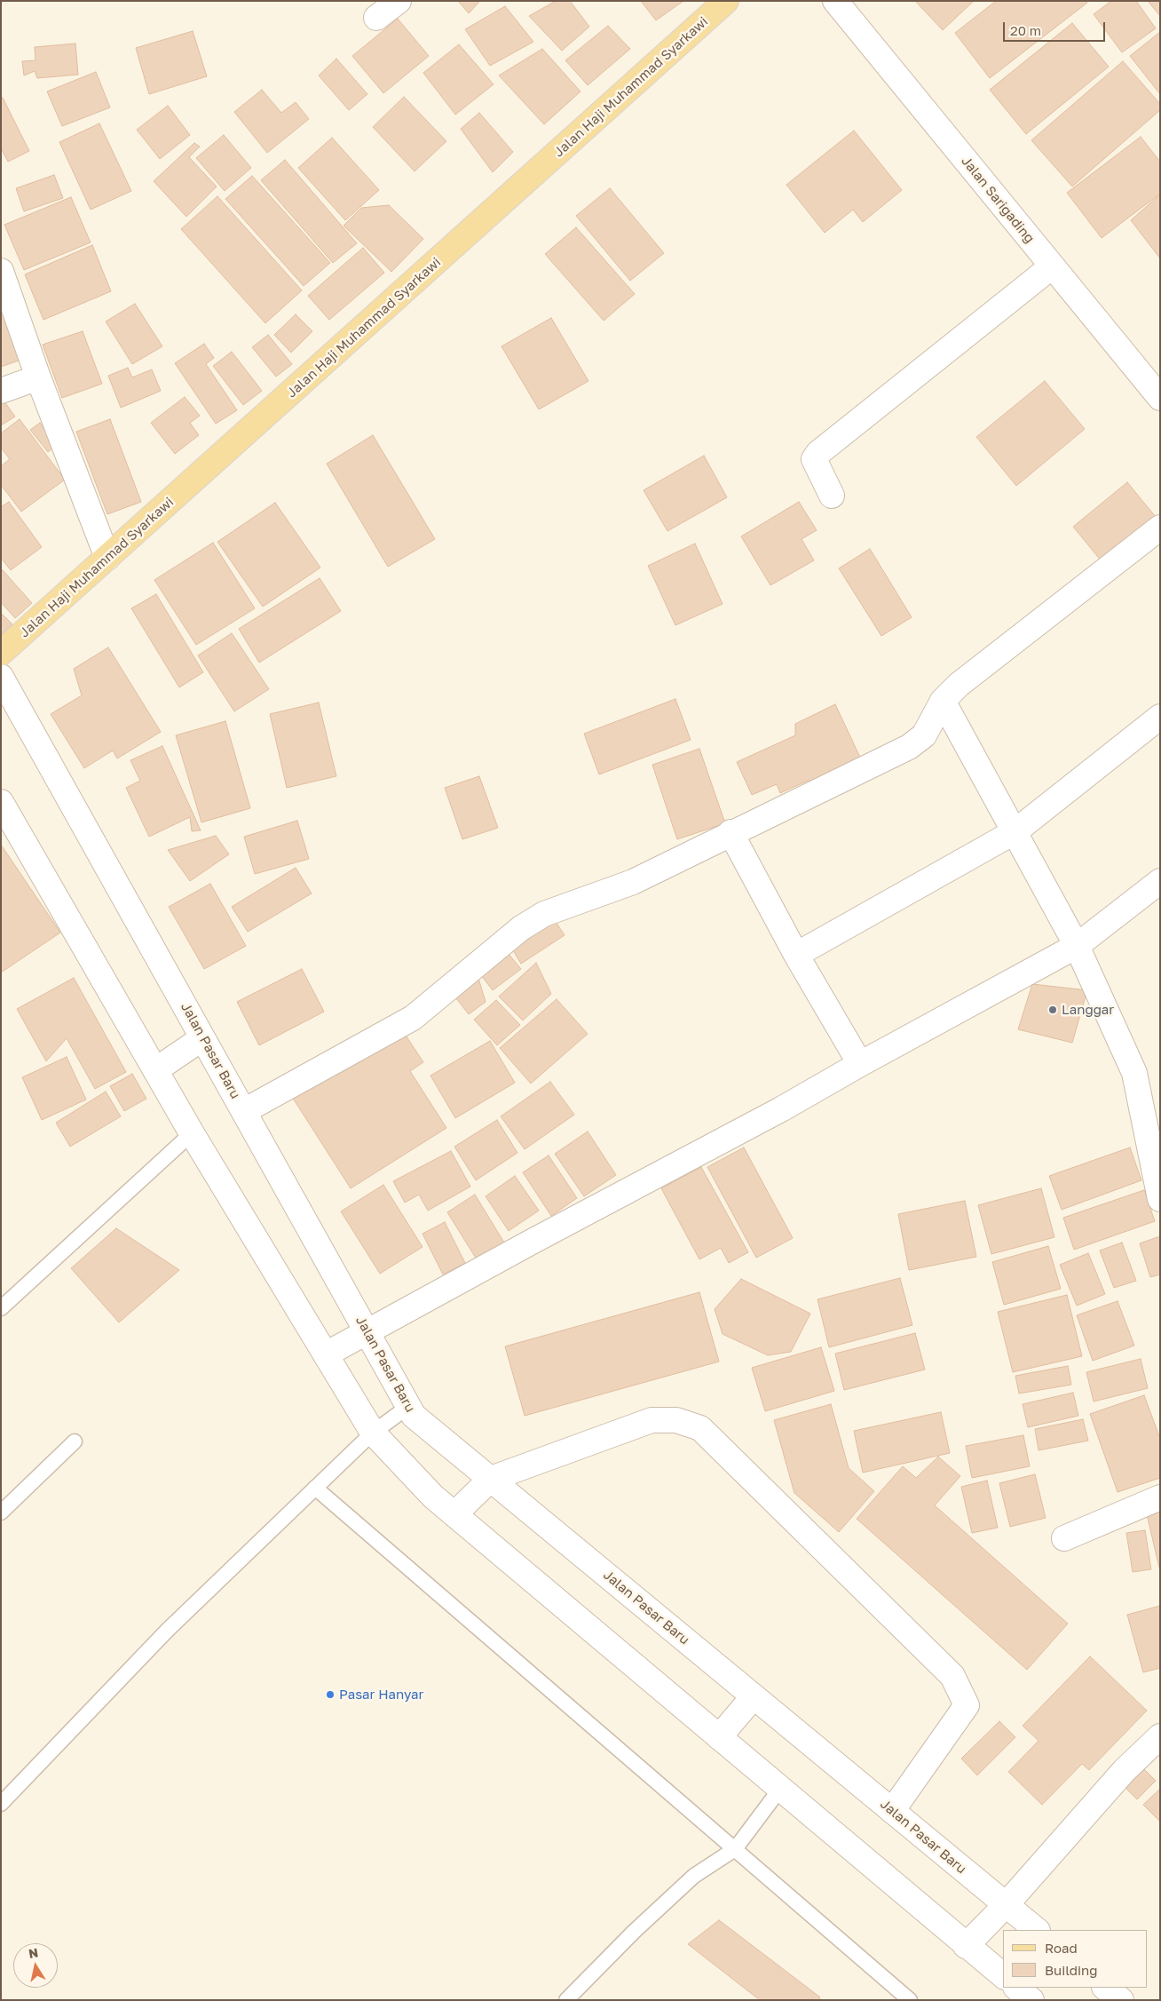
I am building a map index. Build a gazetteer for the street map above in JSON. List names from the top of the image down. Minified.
{"streets":{"main road":["Jalan Haji Muhammad Syarkawi"],"street":["Jalan Sarigading","Jalan Pasar Baru"]},"places":["Langgar","Pasar Hanyar"],"legend":["Road","Building"],"scale_bar":"20 m","north":"top"}
